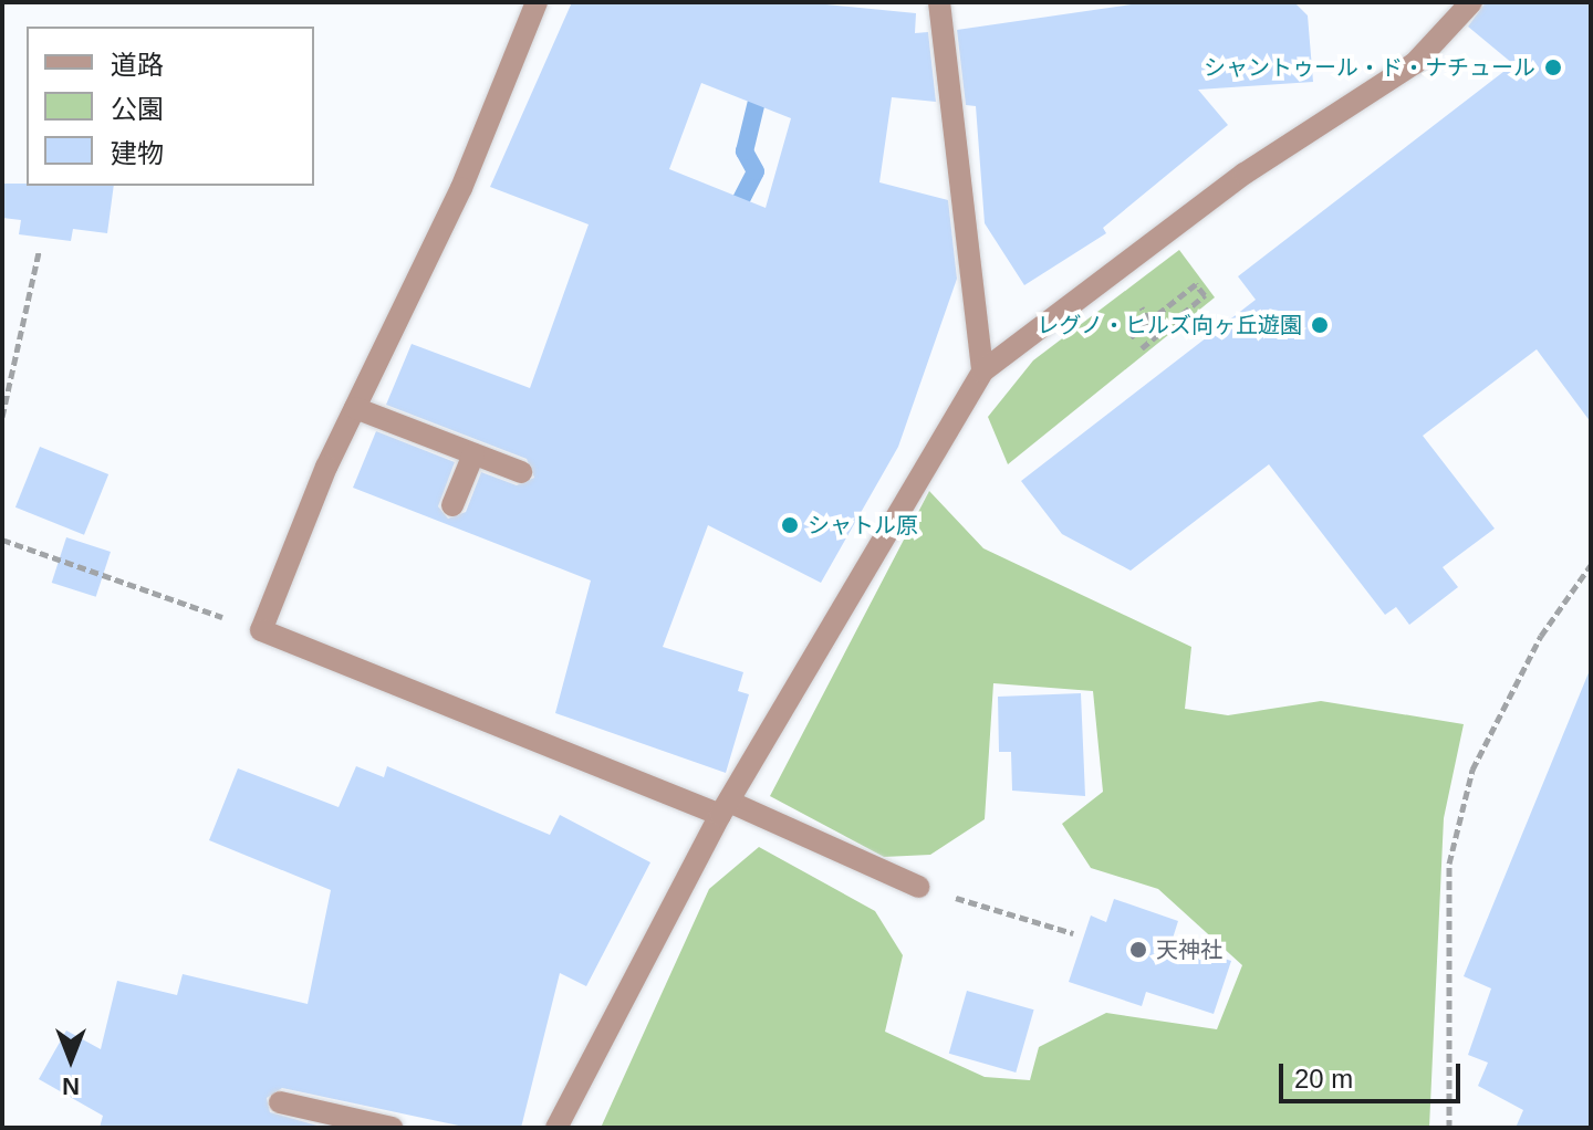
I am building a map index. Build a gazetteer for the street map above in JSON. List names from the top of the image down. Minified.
{"places":["シャントゥール・ド・ナチュール","レグノ・ヒルズ向ヶ丘遊園","シャトル原","天神社"],"legend":["道路","公園","建物"],"scale_bar":"20 m","north":"bottom"}
